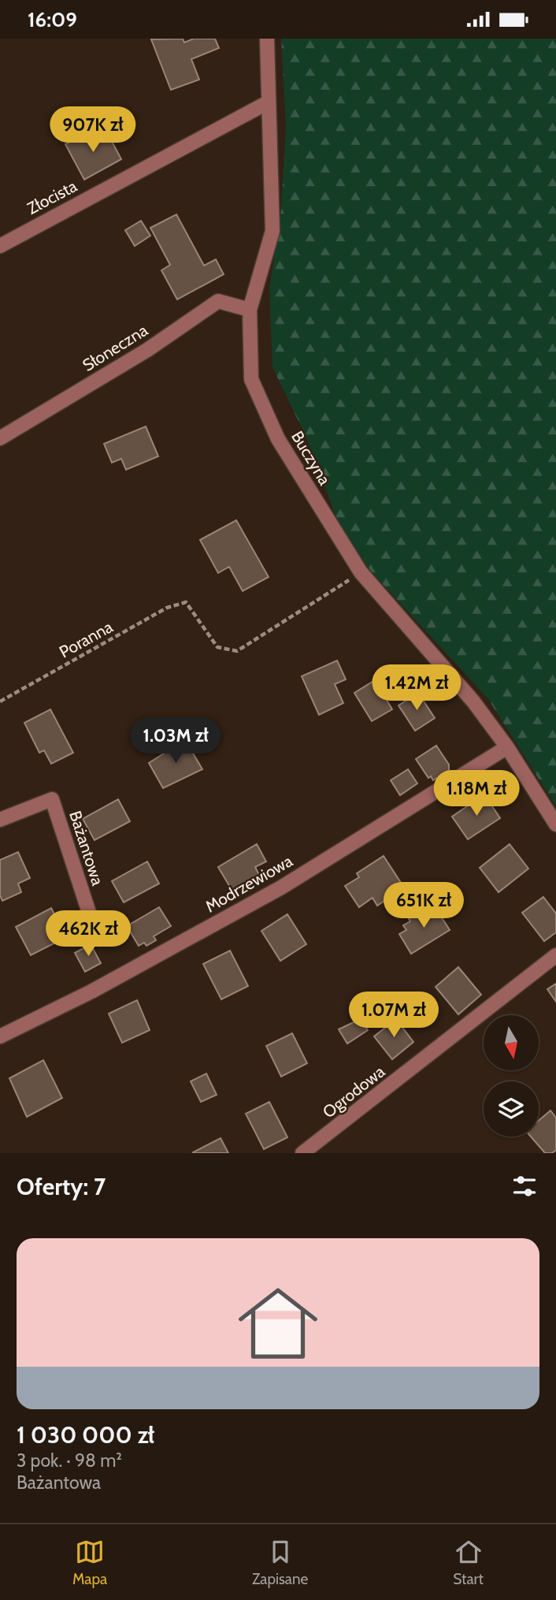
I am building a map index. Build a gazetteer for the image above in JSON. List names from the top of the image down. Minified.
{"streets":{"street":["Złocista","Słoneczna","Buczyna","Bażantowa","Modrzewiowa","Ogrodowa"],"path":["Poranna"]},"crossings":[["Złocista","Buczyna"],["Słoneczna","Buczyna"],["Buczyna","Poranna"],["Buczyna","Modrzewiowa"]],"north":"bottom","page":{"status":"16:09","price":["907K zł","1.42M zł","1.03M zł","1.18M zł","651K zł","462K zł","1.07M zł"],"heading":"Oferty: 7","list":[{"name":"1 030 000 zł","note":"3 pok. · 98 m² · Bażantowa"}],"tabs":["Mapa","Zapisane","Start"]}}
